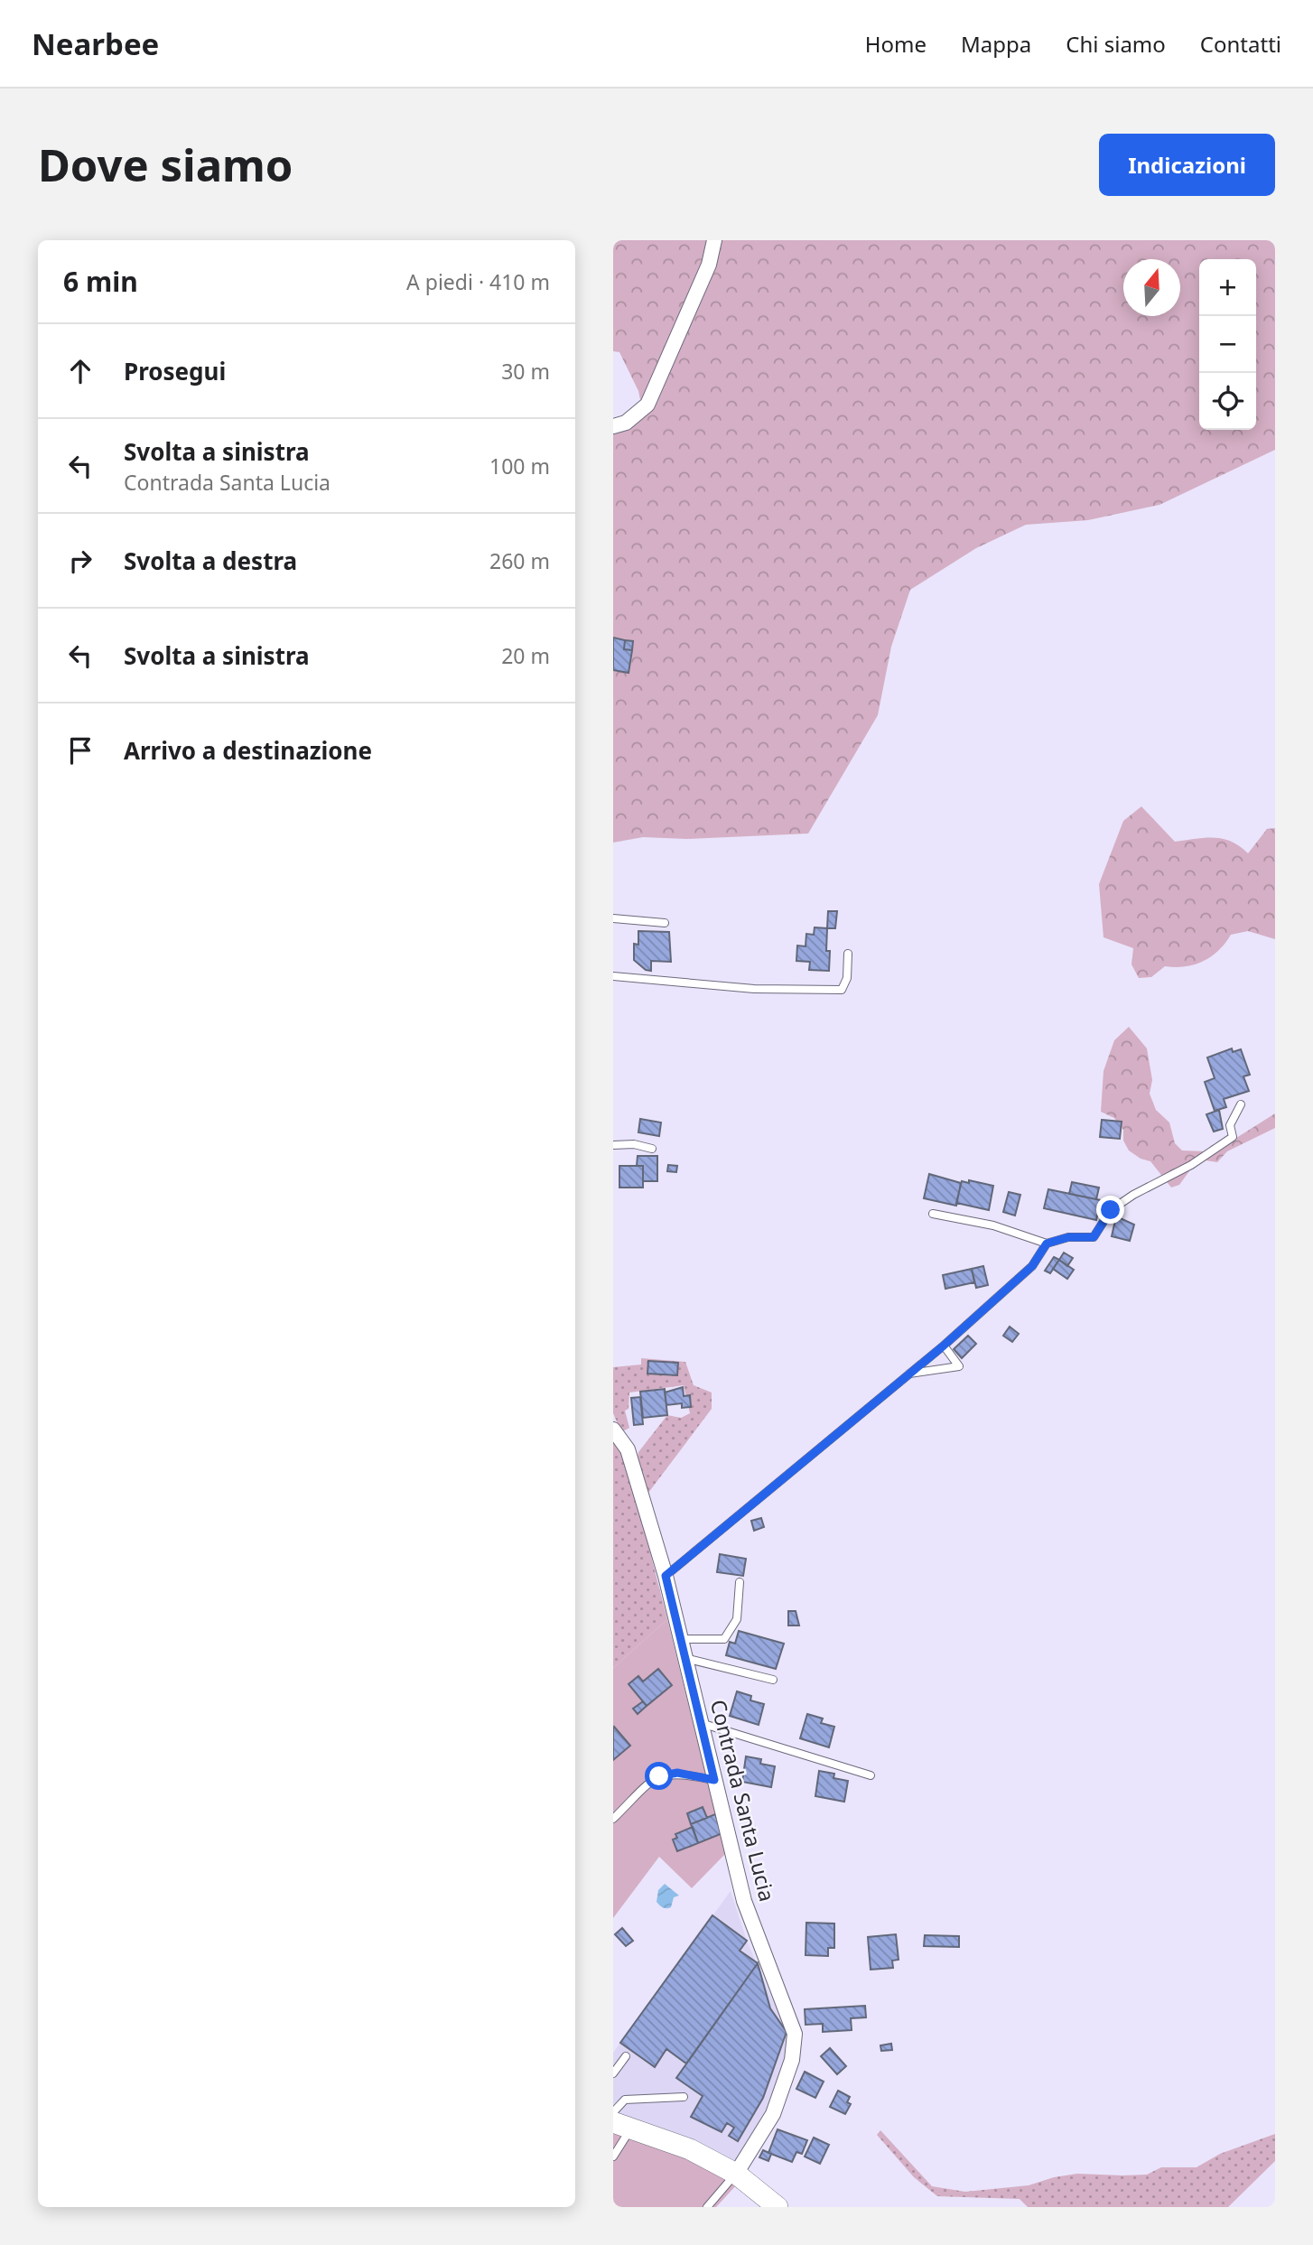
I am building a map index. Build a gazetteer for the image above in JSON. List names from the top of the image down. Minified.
{"streets":{"street":["Contrada Santa Lucia"]},"north":"top","page":{"header":"Nearbee","nav":["Home","Mappa","Chi siamo","Contatti"],"buttons":"Indicazioni","title":"Dove siamo","heading":["6 min","A piedi · 410 m"],"map_buttons":["+","−"],"list":[["Prosegui","30 m"],["Svolta a sinistra","Contrada Santa Lucia","100 m"],["Svolta a destra","260 m"],["Svolta a sinistra","20 m"],"Arrivo a destinazione"]}}
